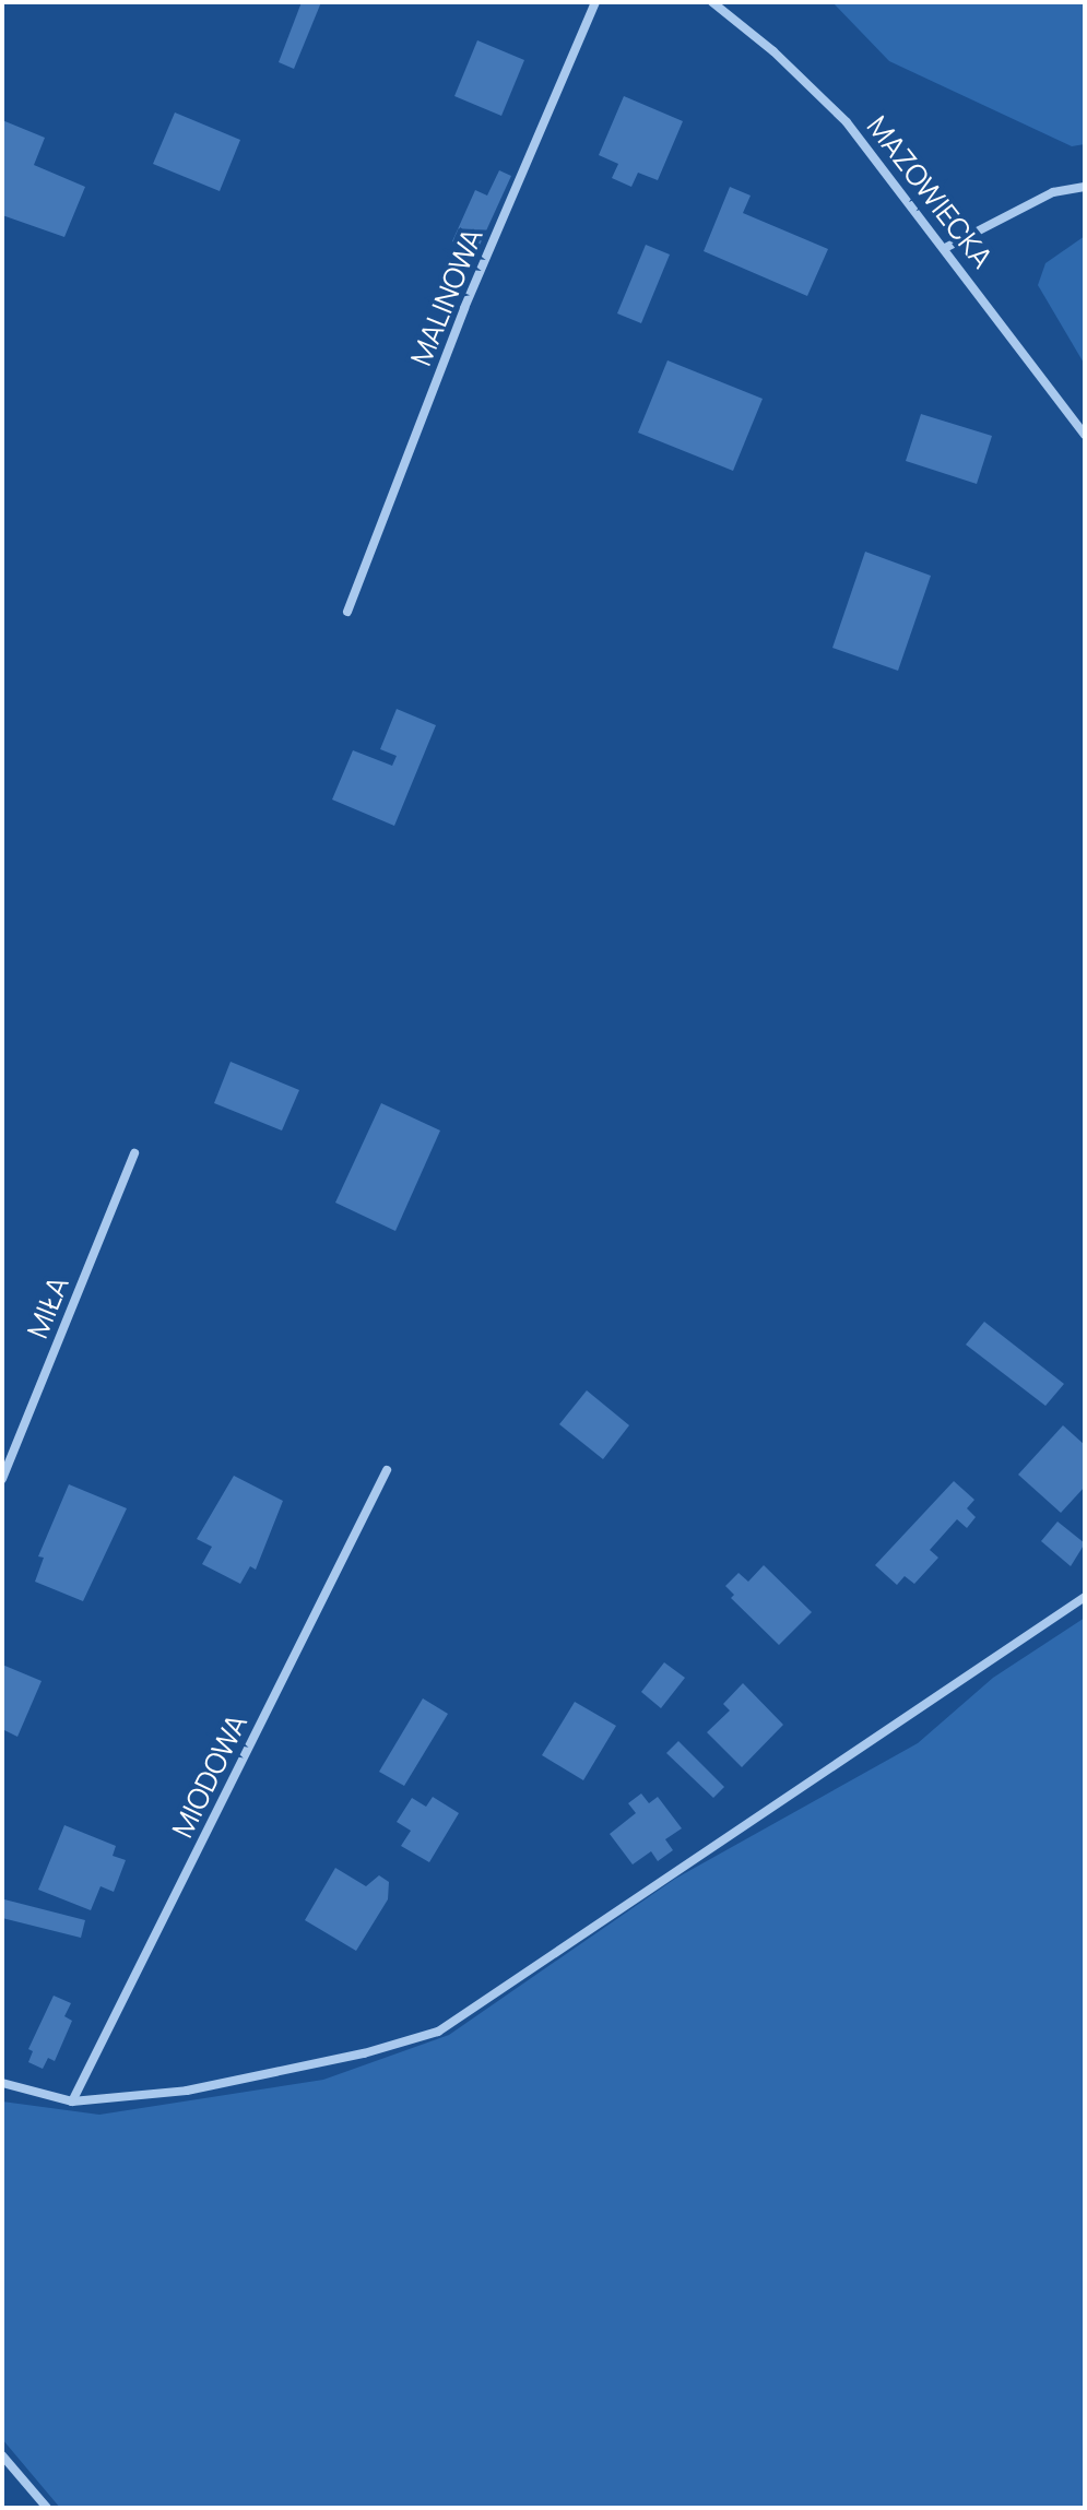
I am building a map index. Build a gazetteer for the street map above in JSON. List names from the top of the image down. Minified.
{"streets":{"street":["MAZOWIECKA","MALINOWA","MIŁA","MIODOWA"]}}
